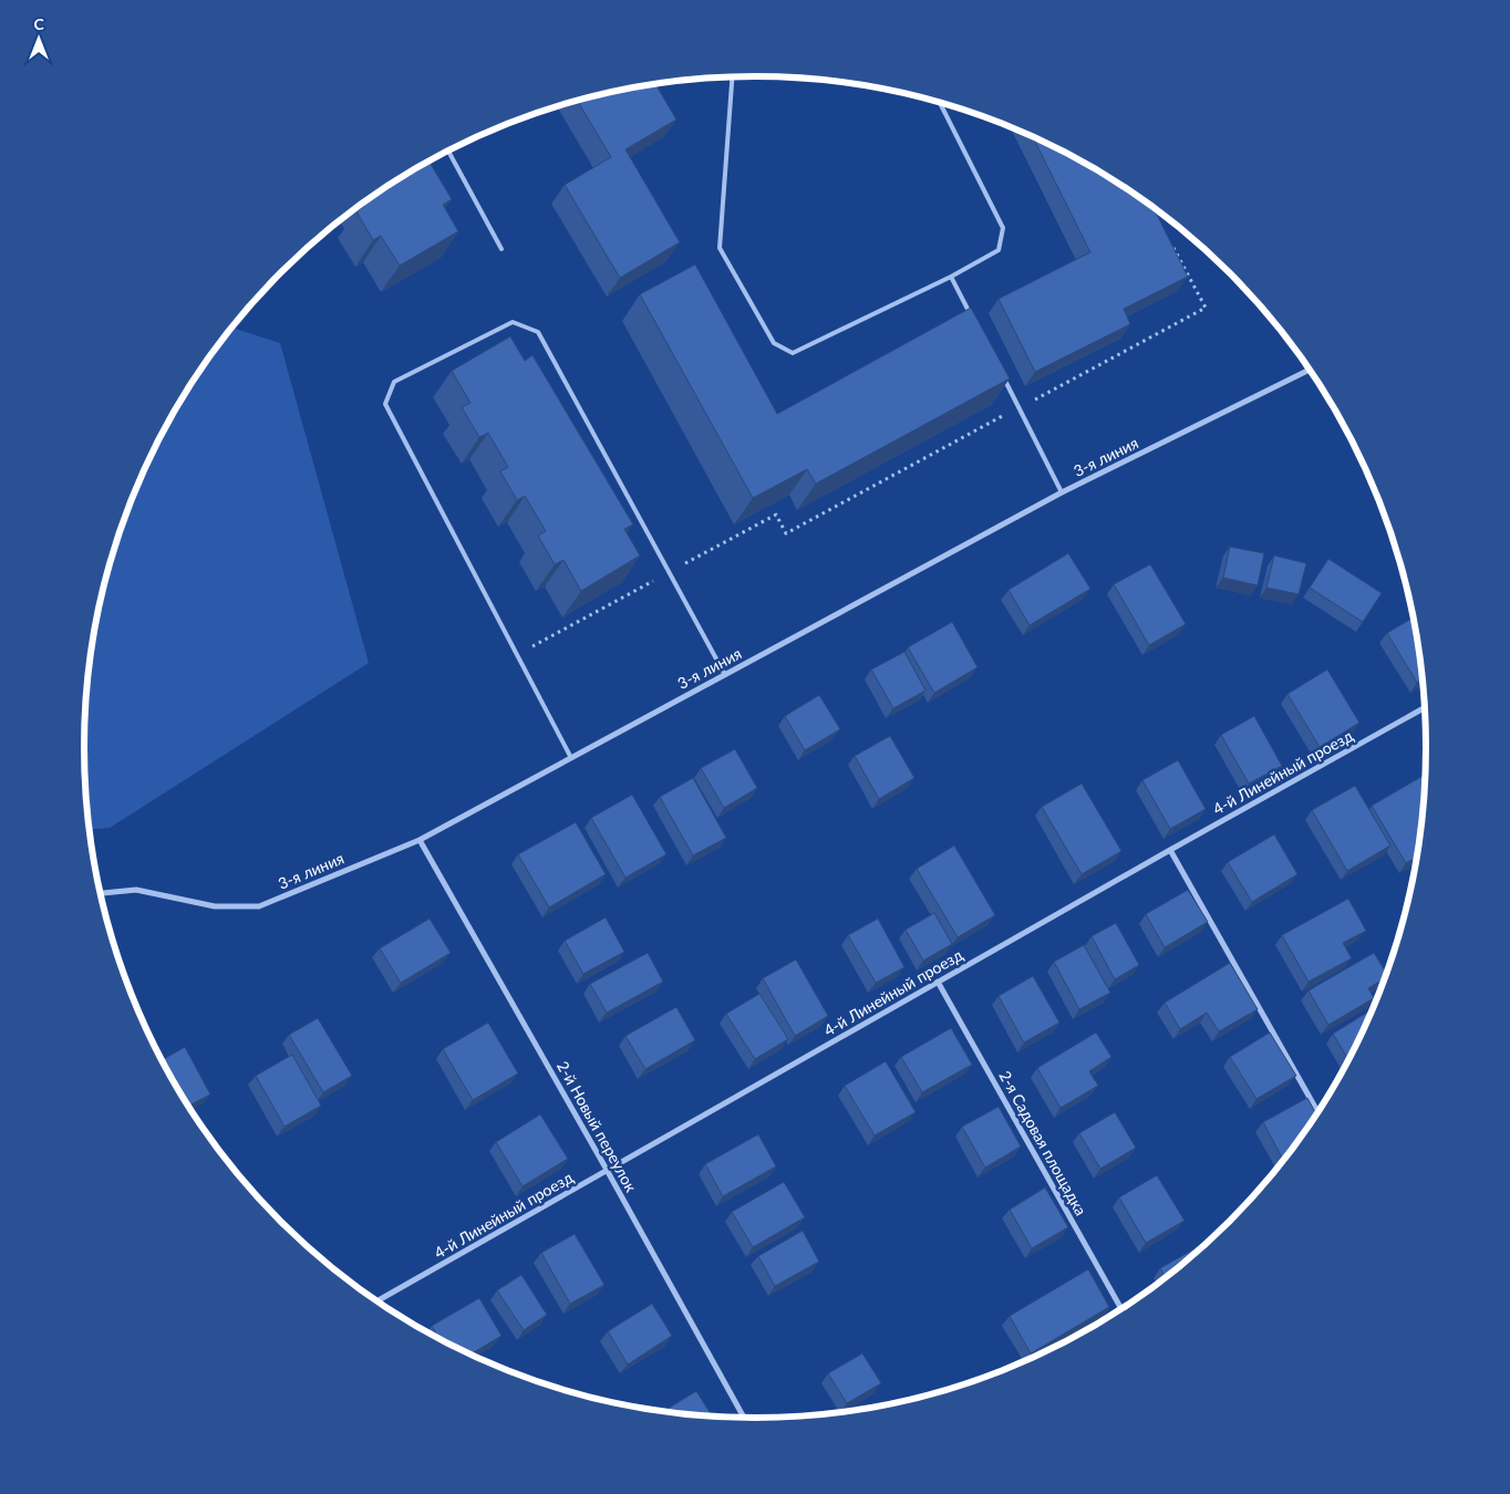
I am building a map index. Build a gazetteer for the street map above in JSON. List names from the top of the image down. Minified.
{"streets":{"street":["3-я линия","4-й Линейный проезд","2-й Новый переулок","2-я Cадовая площадка"]},"crossings":[["3-я линия","2-й Новый переулок"],["4-й Линейный проезд","2-й Новый переулок"],["4-й Линейный проезд","2-я Cадовая площадка"]],"north":"top"}
